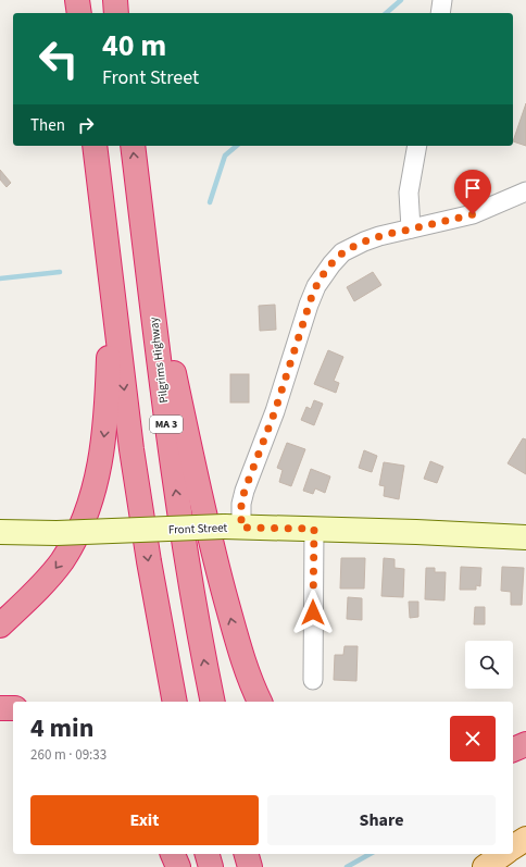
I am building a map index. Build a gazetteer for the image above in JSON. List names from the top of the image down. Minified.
{"streets":{"highway":["Pilgrims Highway","MA 3"],"street":["Front Street"]},"page":{"turn":["40 m","Front Street"],"then":"Then","heading":["4 min","260 m · 09:33"],"buttons":["Exit","Share"]}}
